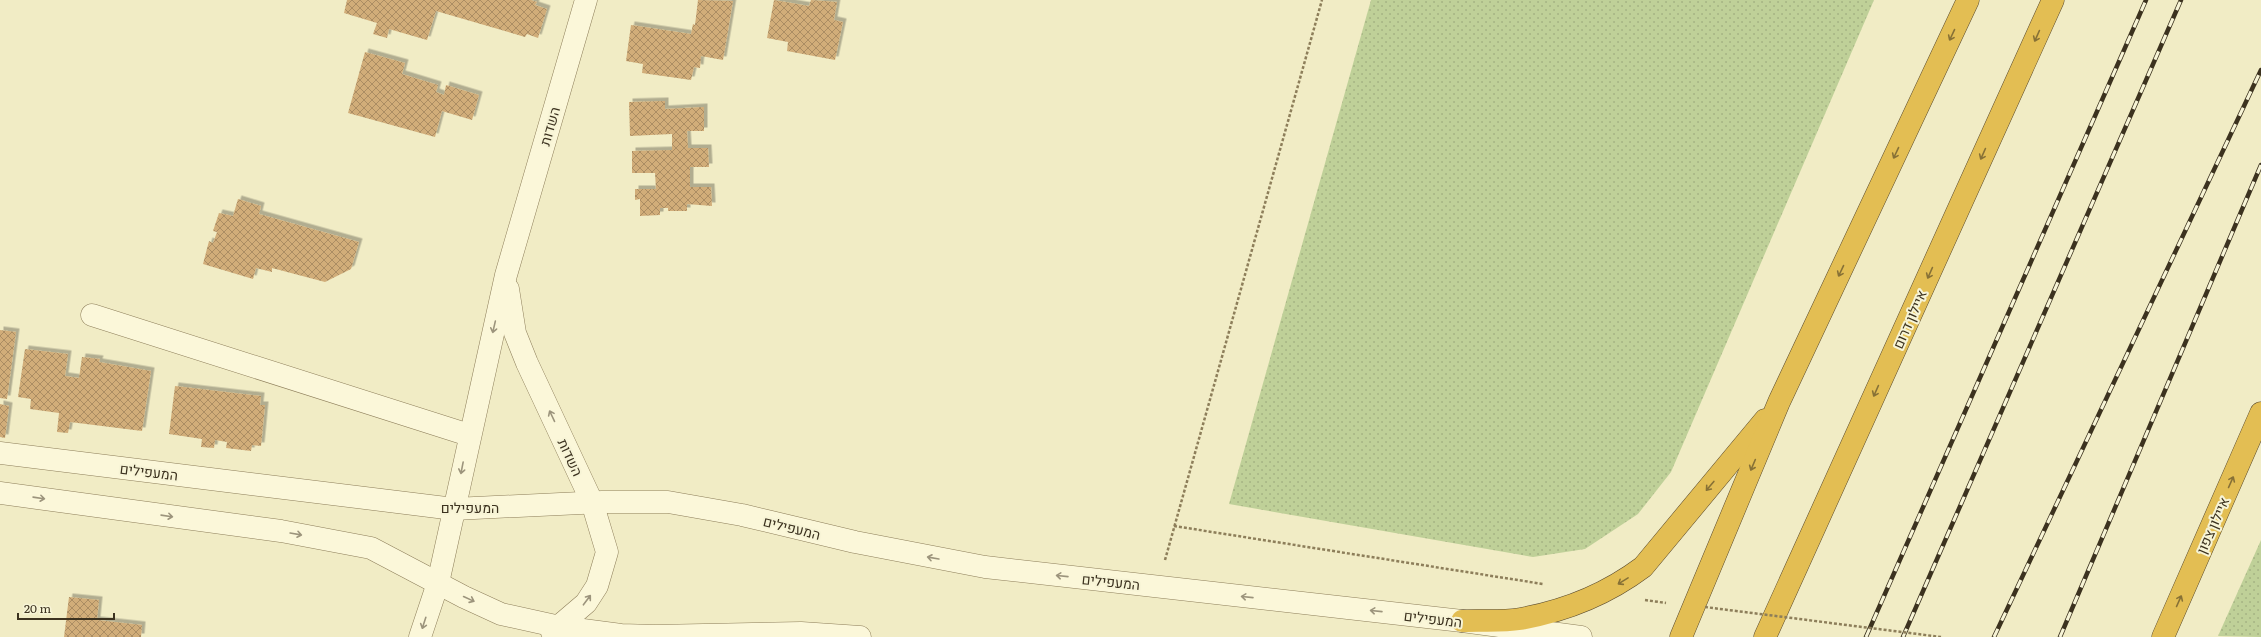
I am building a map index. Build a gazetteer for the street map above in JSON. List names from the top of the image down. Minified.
{"streets":{"highway":["איילון דרום","איילון צפון"],"street":["השדות","המעפילים"]},"crossings":[["השדות","המעפילים"]],"one_way":["איילון צפון"],"scale_bar":"20 m"}
